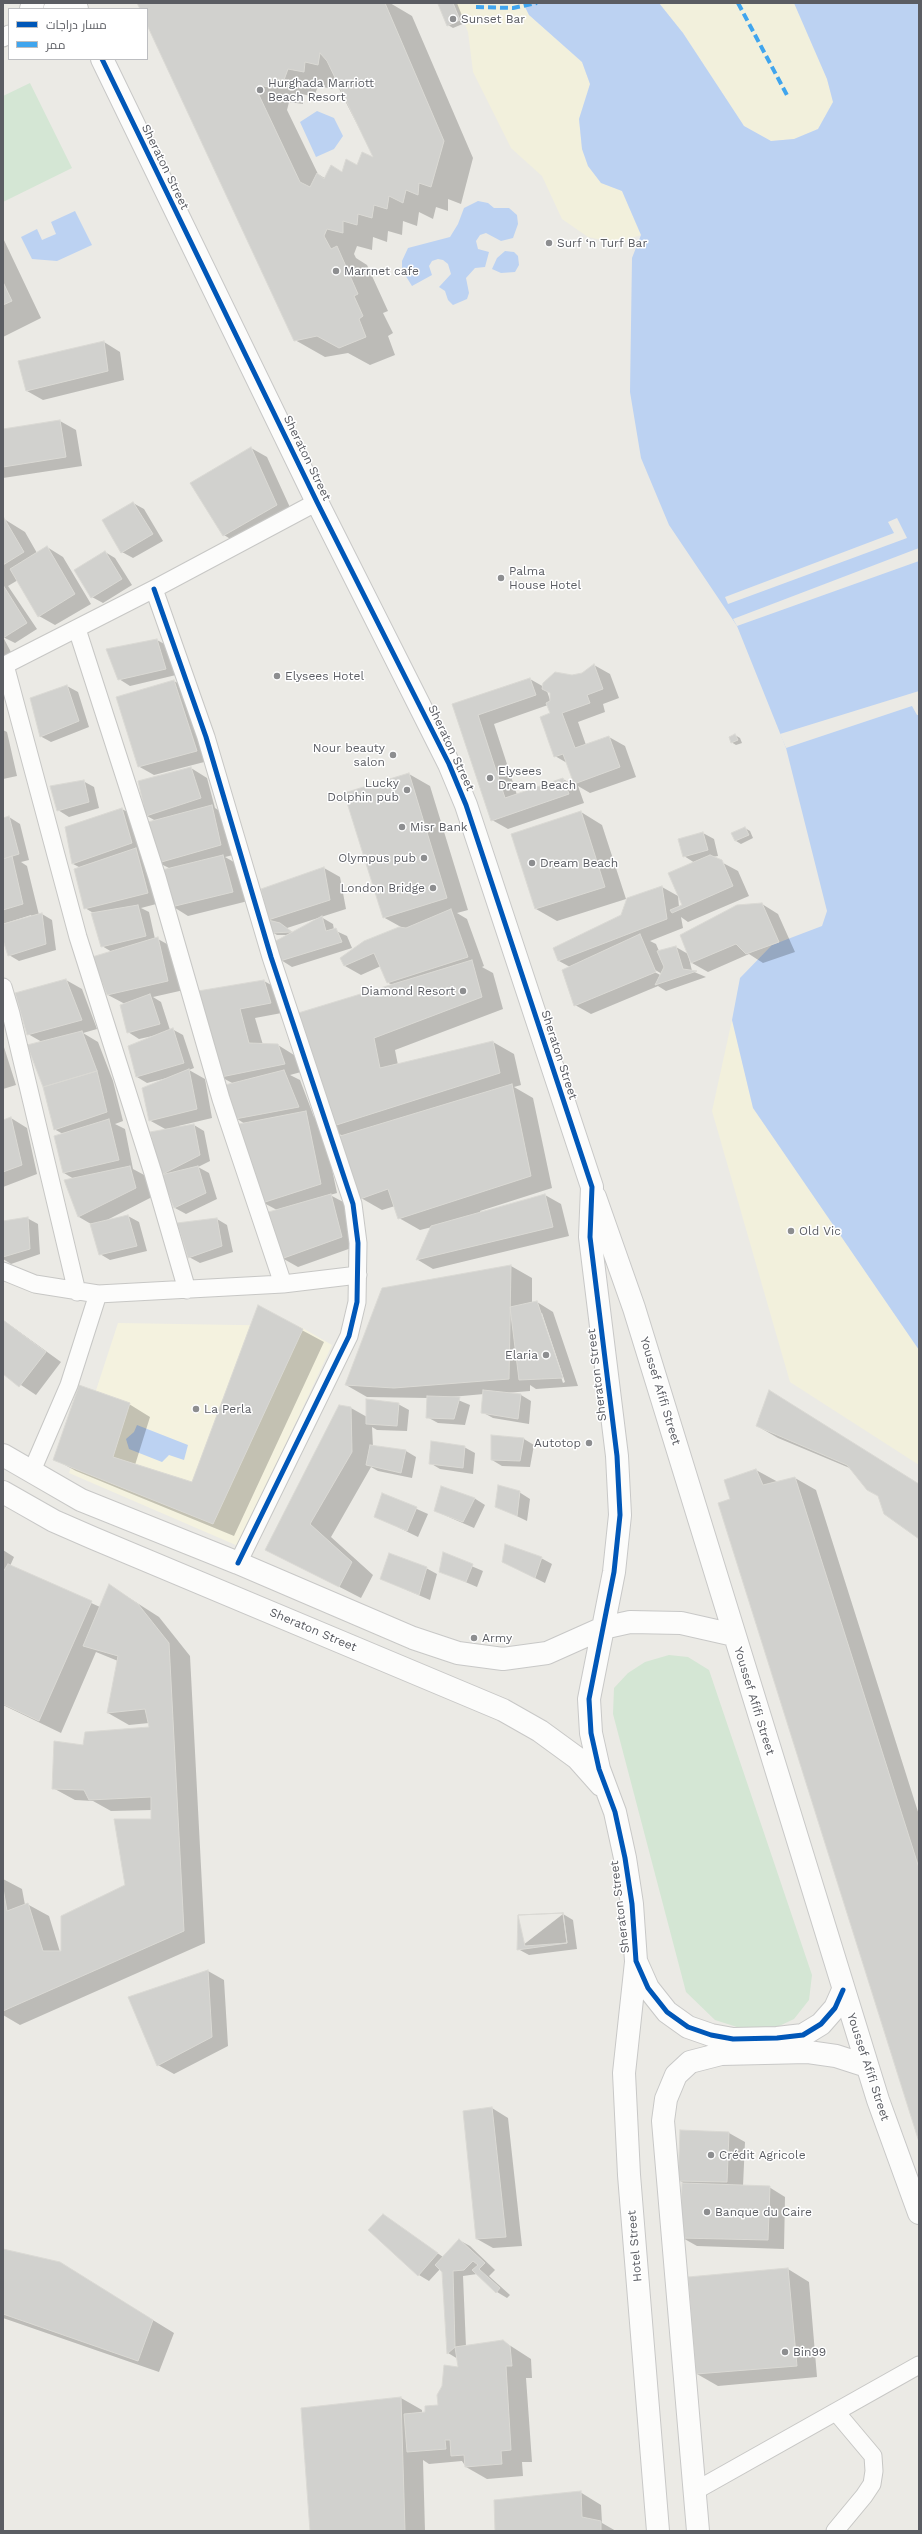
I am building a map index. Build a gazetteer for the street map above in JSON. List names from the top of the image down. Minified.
{"streets":{"street":["Sheraton Street","Youssef Afifi Street","Hotel Street"]},"crossings":[["Sheraton Street","Youssef Afifi Street"],["Sheraton Street","Hotel Street"]],"places":["Sunset Bar","Hurghada Marriott Beach Resort","Surf ‘n Turf Bar","Marrnet cafe","Palma House Hotel","Elysees Hotel","Nour beauty salon","Elysees Dream Beach","Lucky Dolphin pub","Misr Bank","Olympus pub","Dream Beach","London Bridge","Diamond Resort","Old Vic","Elaria","La Perla","Autotop","Army","Crédit Agricole","Banque du Caire","Bin99"],"legend":["مسار دراجات","ممر"]}
